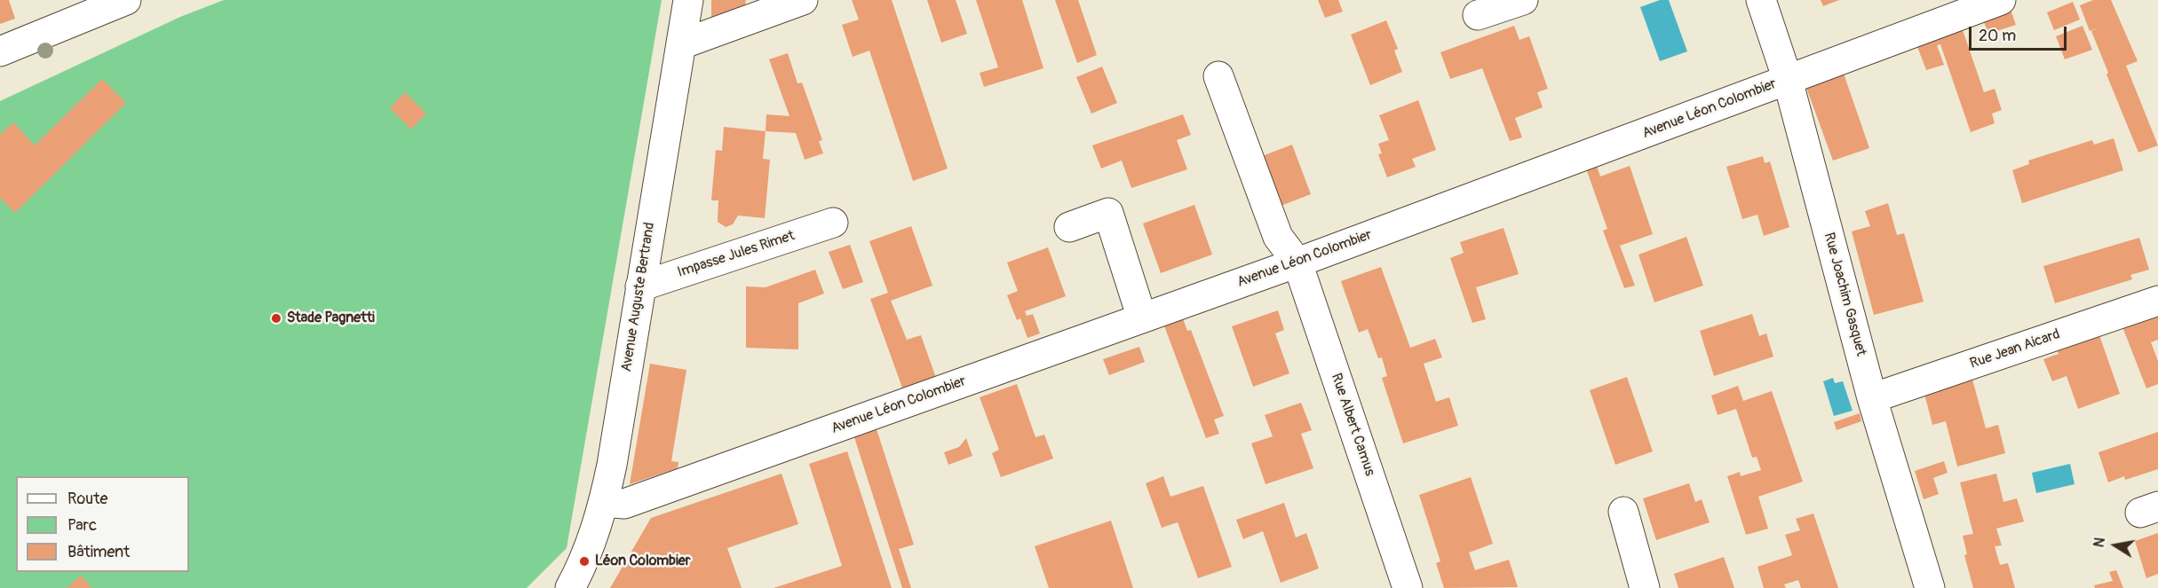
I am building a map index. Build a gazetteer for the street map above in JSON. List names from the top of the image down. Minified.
{"streets":{"street":["Avenue Léon Colombier","Impasse Jules Rimet","Rue Joachim Gasquet","Avenue Auguste Bertrand","Rue Jean Aicard","Rue Albert Camus"]},"crossings":[["Avenue Léon Colombier","Rue Joachim Gasquet"],["Avenue Léon Colombier","Avenue Auguste Bertrand"],["Avenue Léon Colombier","Rue Albert Camus"],["Impasse Jules Rimet","Avenue Auguste Bertrand"],["Rue Joachim Gasquet","Rue Jean Aicard"]],"places":["Stade Pagnetti","Léon Colombier"],"legend":["Route","Parc","Bâtiment"],"scale_bar":"20 m","north":"left"}
